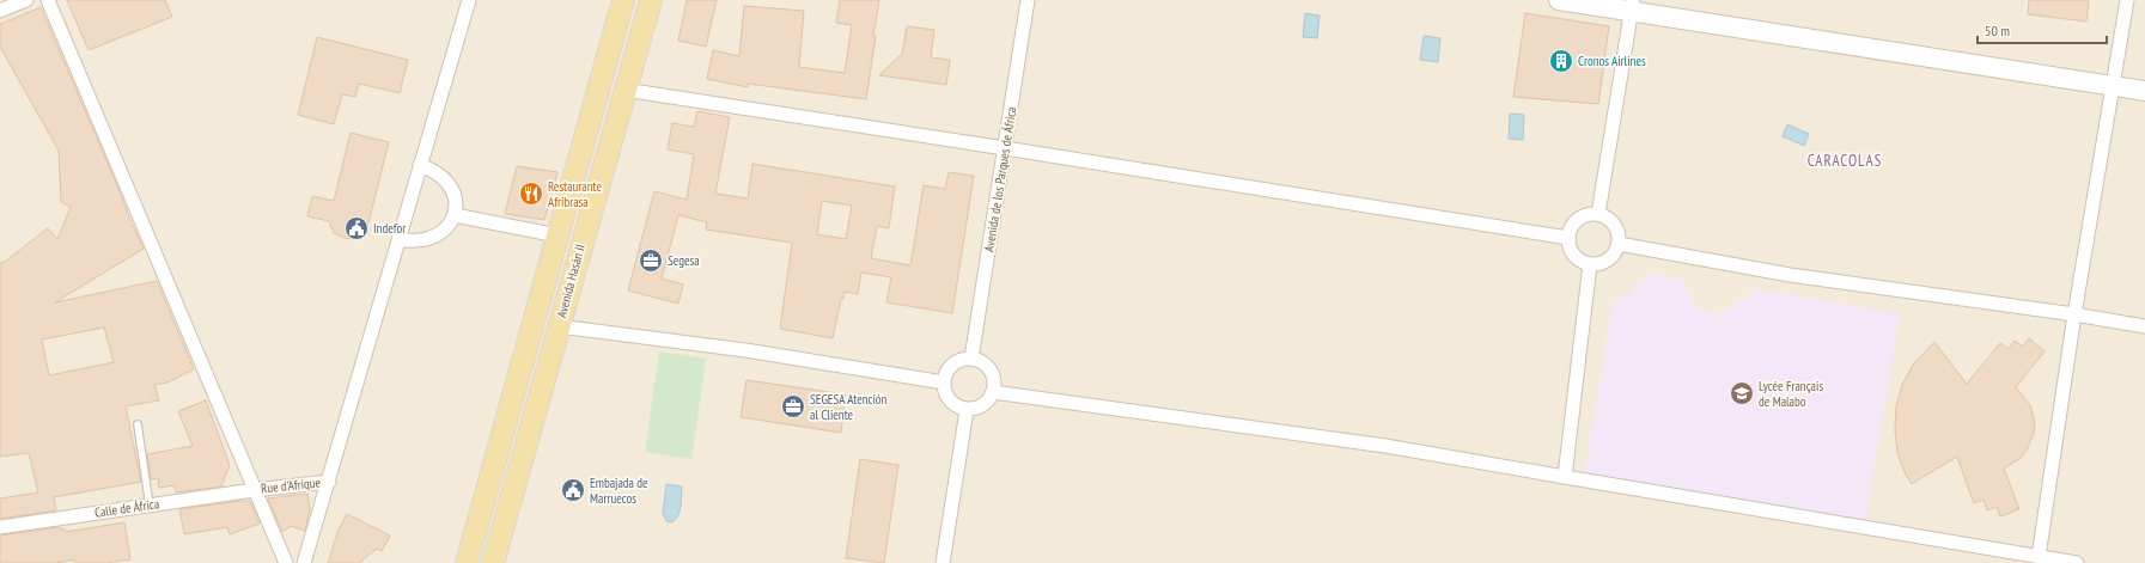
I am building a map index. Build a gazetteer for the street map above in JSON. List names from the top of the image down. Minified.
{"streets":{"main road":["Avenida Hasán II"],"street":["Avenida de los Parques de África","Rue d'Afrique","Calle de África"]},"crossings":[["Rue d'Afrique","Calle de África"]],"districts":["CARACOLAS"],"places":{"building":["Cronos Airlines"],"restaurant":["Restaurante Afribrasa"],"public building":["Indefor","Embajada de Marruecos"],"office":["Segesa","SEGESA Atención al Cliente"],"school or university":["Lycée Français de Malabo"]},"scale_bar":"50 m"}
